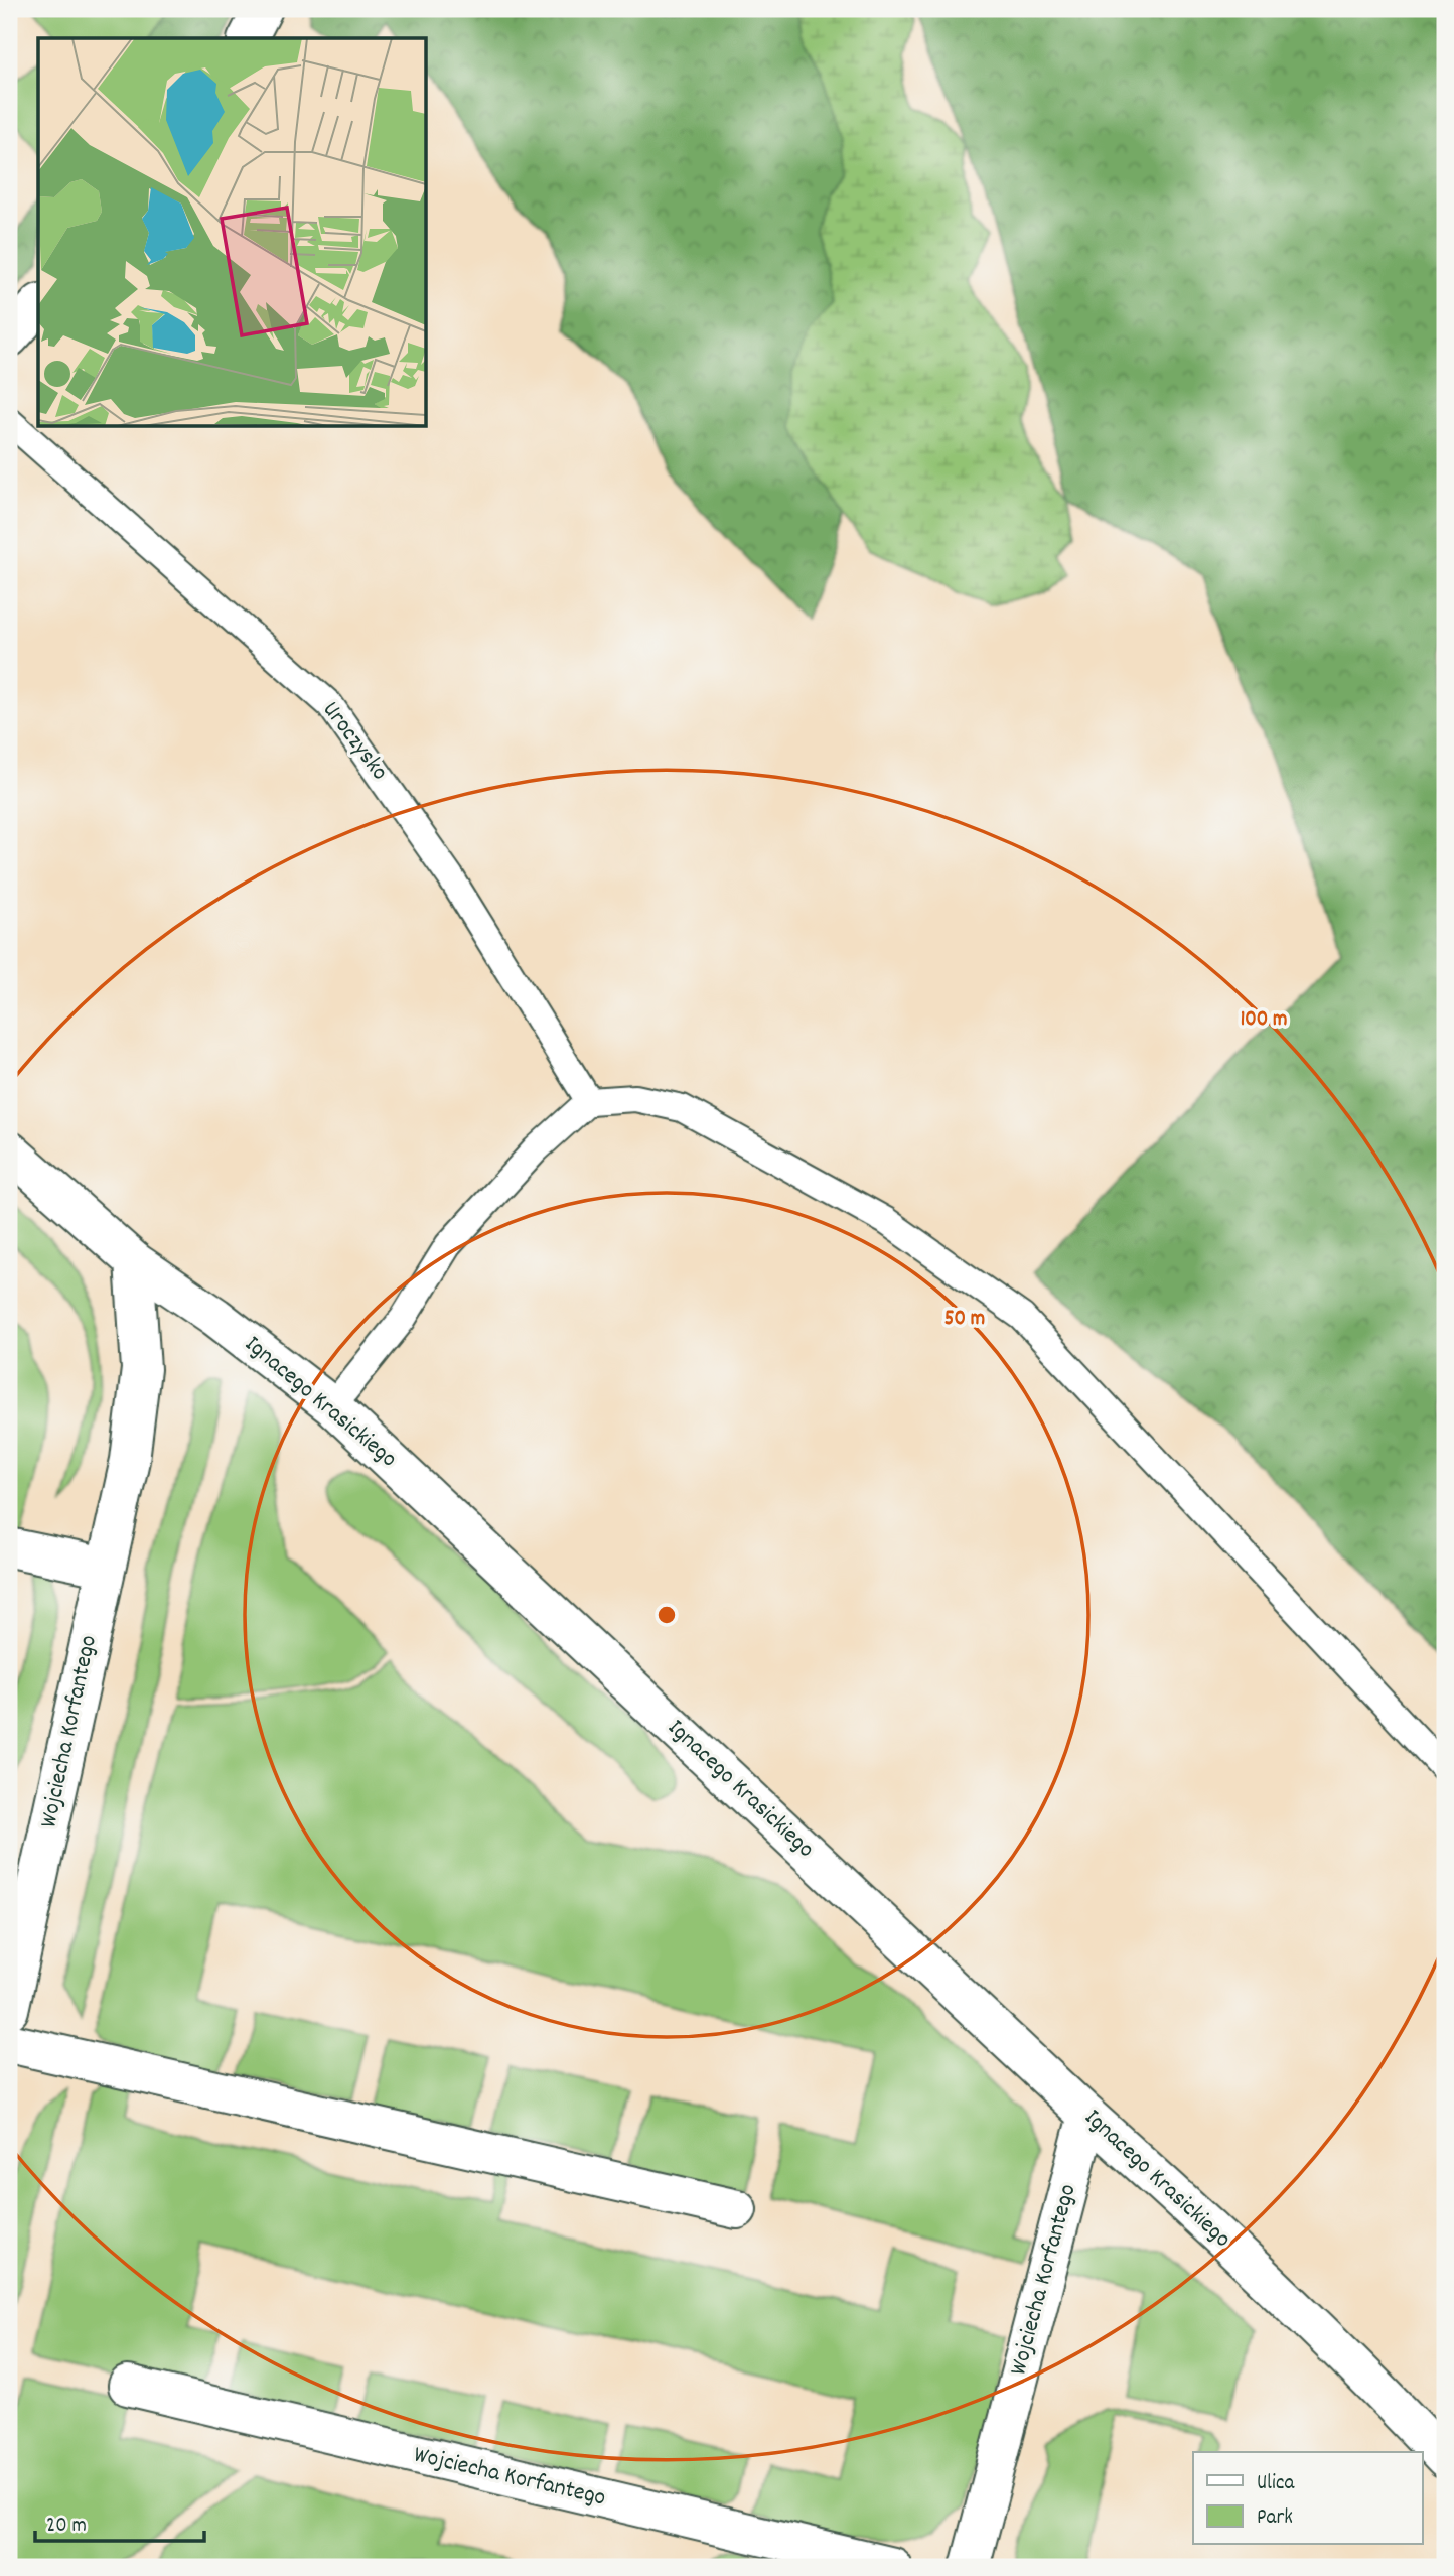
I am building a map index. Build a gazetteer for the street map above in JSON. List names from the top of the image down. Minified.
{"streets":{"street":["Ignacego Krasickiego","Wojciecha Korfantego"],"lane":["Uroczysko"]},"crossings":[["Ignacego Krasickiego","Wojciecha Korfantego"]],"legend":["Ulica","Park"],"scale_bar":"20 m","rings":["100 m","50 m"]}
